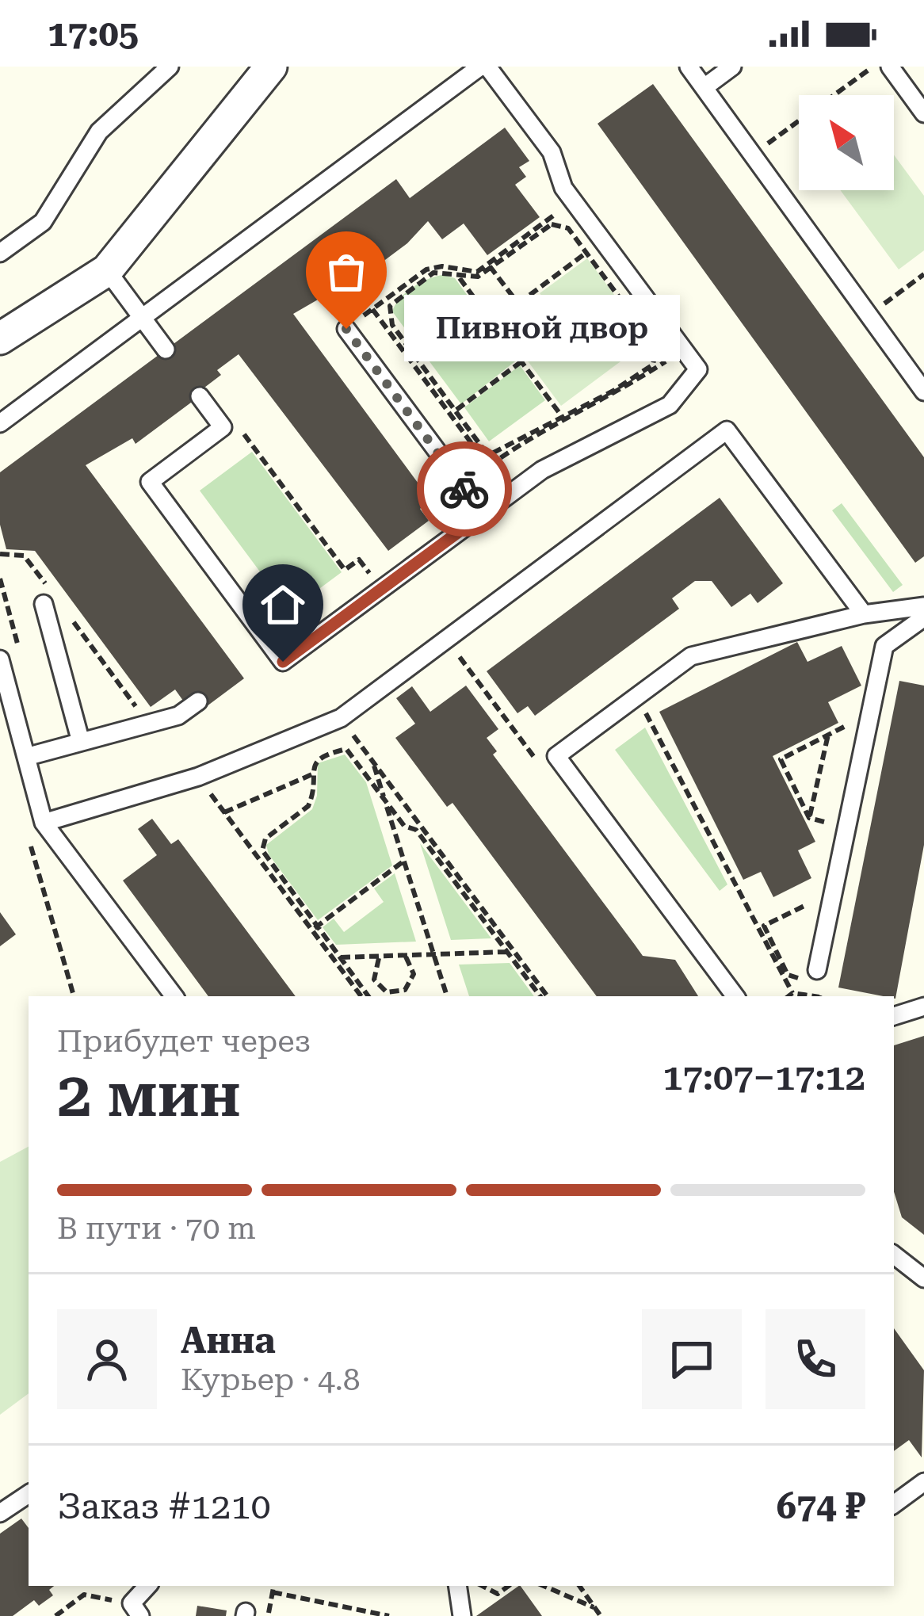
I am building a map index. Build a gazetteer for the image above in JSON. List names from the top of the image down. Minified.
{"places":["Пивной двор"],"north":"top left","page":{"status":"17:05","bubble":"Пивной двор","heading":["2 мин","Прибудет через","17:07–17:12"],"panel":["Анна","Курьер · 4.8","Заказ #1210","674 ₽"],"bar":"В пути · 70 m"}}
